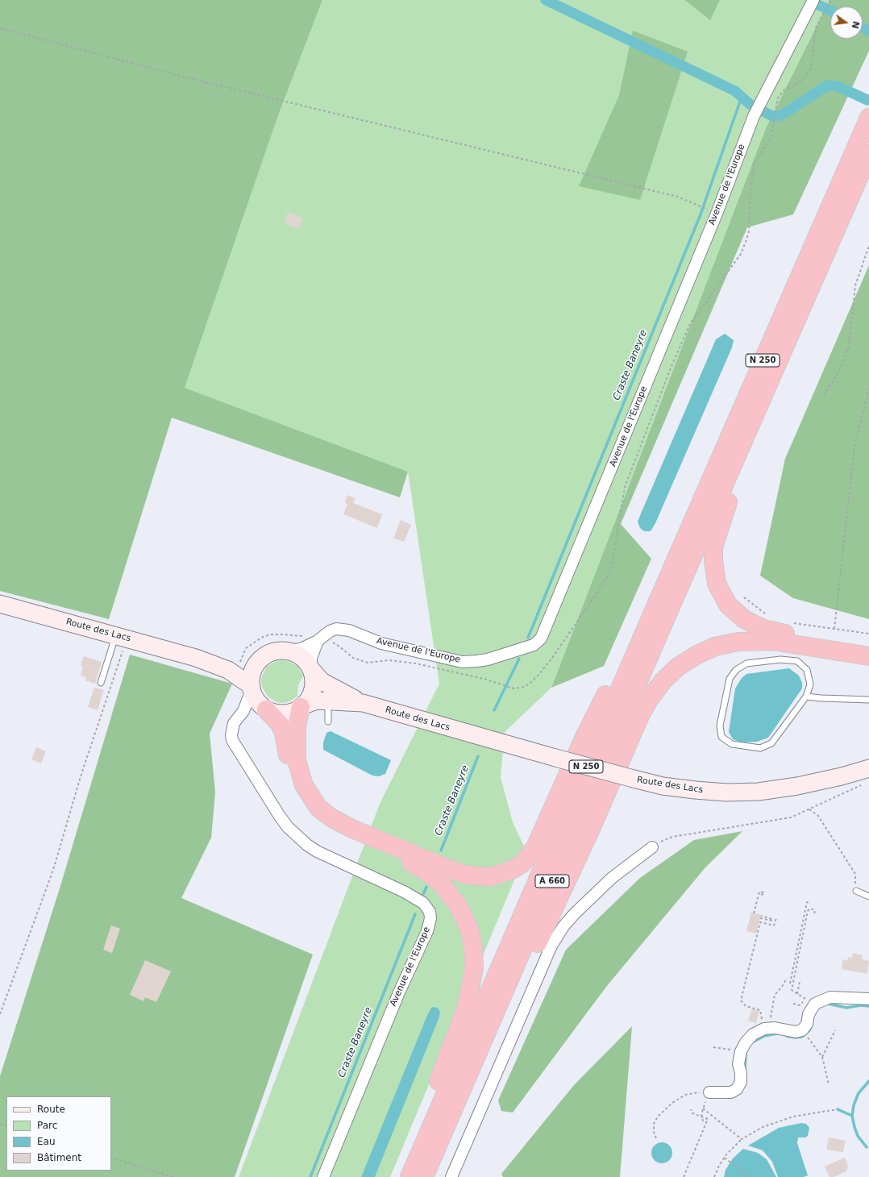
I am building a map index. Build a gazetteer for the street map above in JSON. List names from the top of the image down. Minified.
{"streets":{"highway":["N 250","A 660"],"main road":["Route des Lacs"],"street":["Avenue de l'Europe"]},"crossings":[["Avenue de l'Europe","Route des Lacs"],["N 250","A 660"]],"water":["Craste Baneyre"],"legend":["Route","Parc","Eau","Bâtiment"],"north":"right"}
